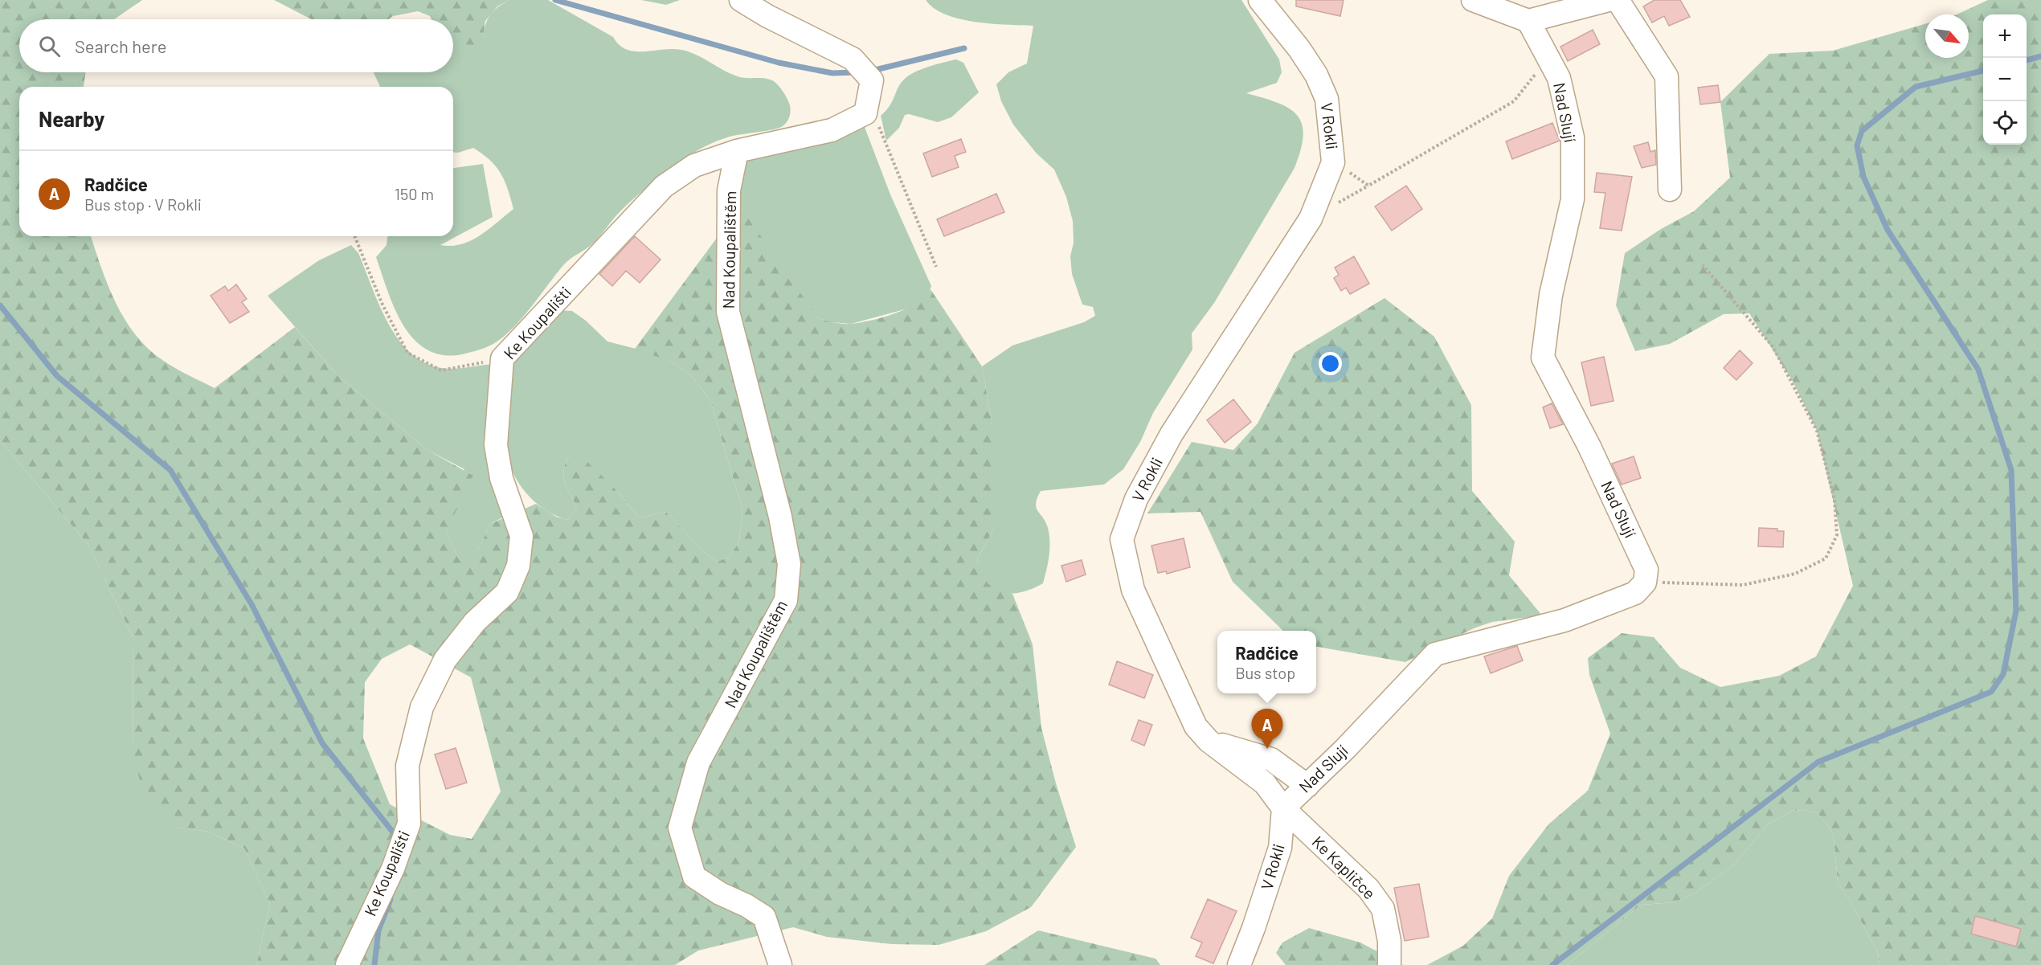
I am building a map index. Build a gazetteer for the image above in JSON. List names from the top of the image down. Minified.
{"streets":{"street":["Nad Slují","V Rokli","Nad Koupalištěm","Ke Koupališti","Ke Kapličce"]},"crossings":[["Nad Slují","V Rokli"],["Nad Slují","Ke Kapličce"],["V Rokli","Ke Kapličce"],["Nad Koupalištěm","Ke Koupališti"]],"north":"bottom right","page":{"map_buttons":["+","−"],"search":"Search here","heading":"Nearby","list":[{"mark":"A","name":"Radčice","note":"Bus stop · V Rokli","value":"150 m"}],"popup":["Radčice","Bus stop"],"pins":"A"}}
